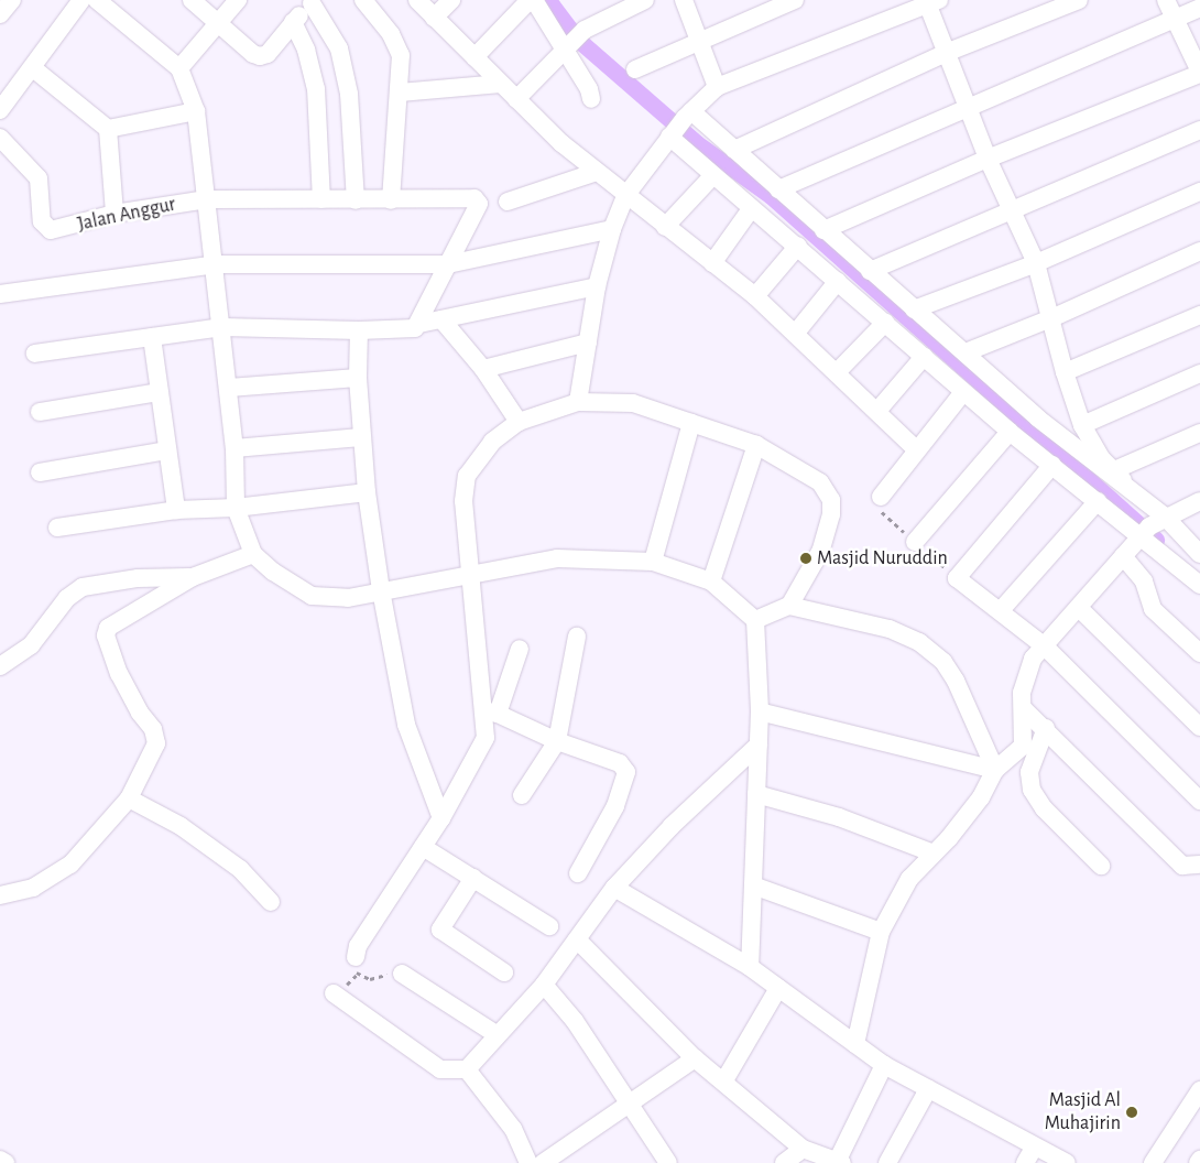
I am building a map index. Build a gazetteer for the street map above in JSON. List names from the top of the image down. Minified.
{"streets":{"street":["Jalan Anggur"]},"places":["Masjid Nuruddin","Masjid Al Muhajirin"]}
